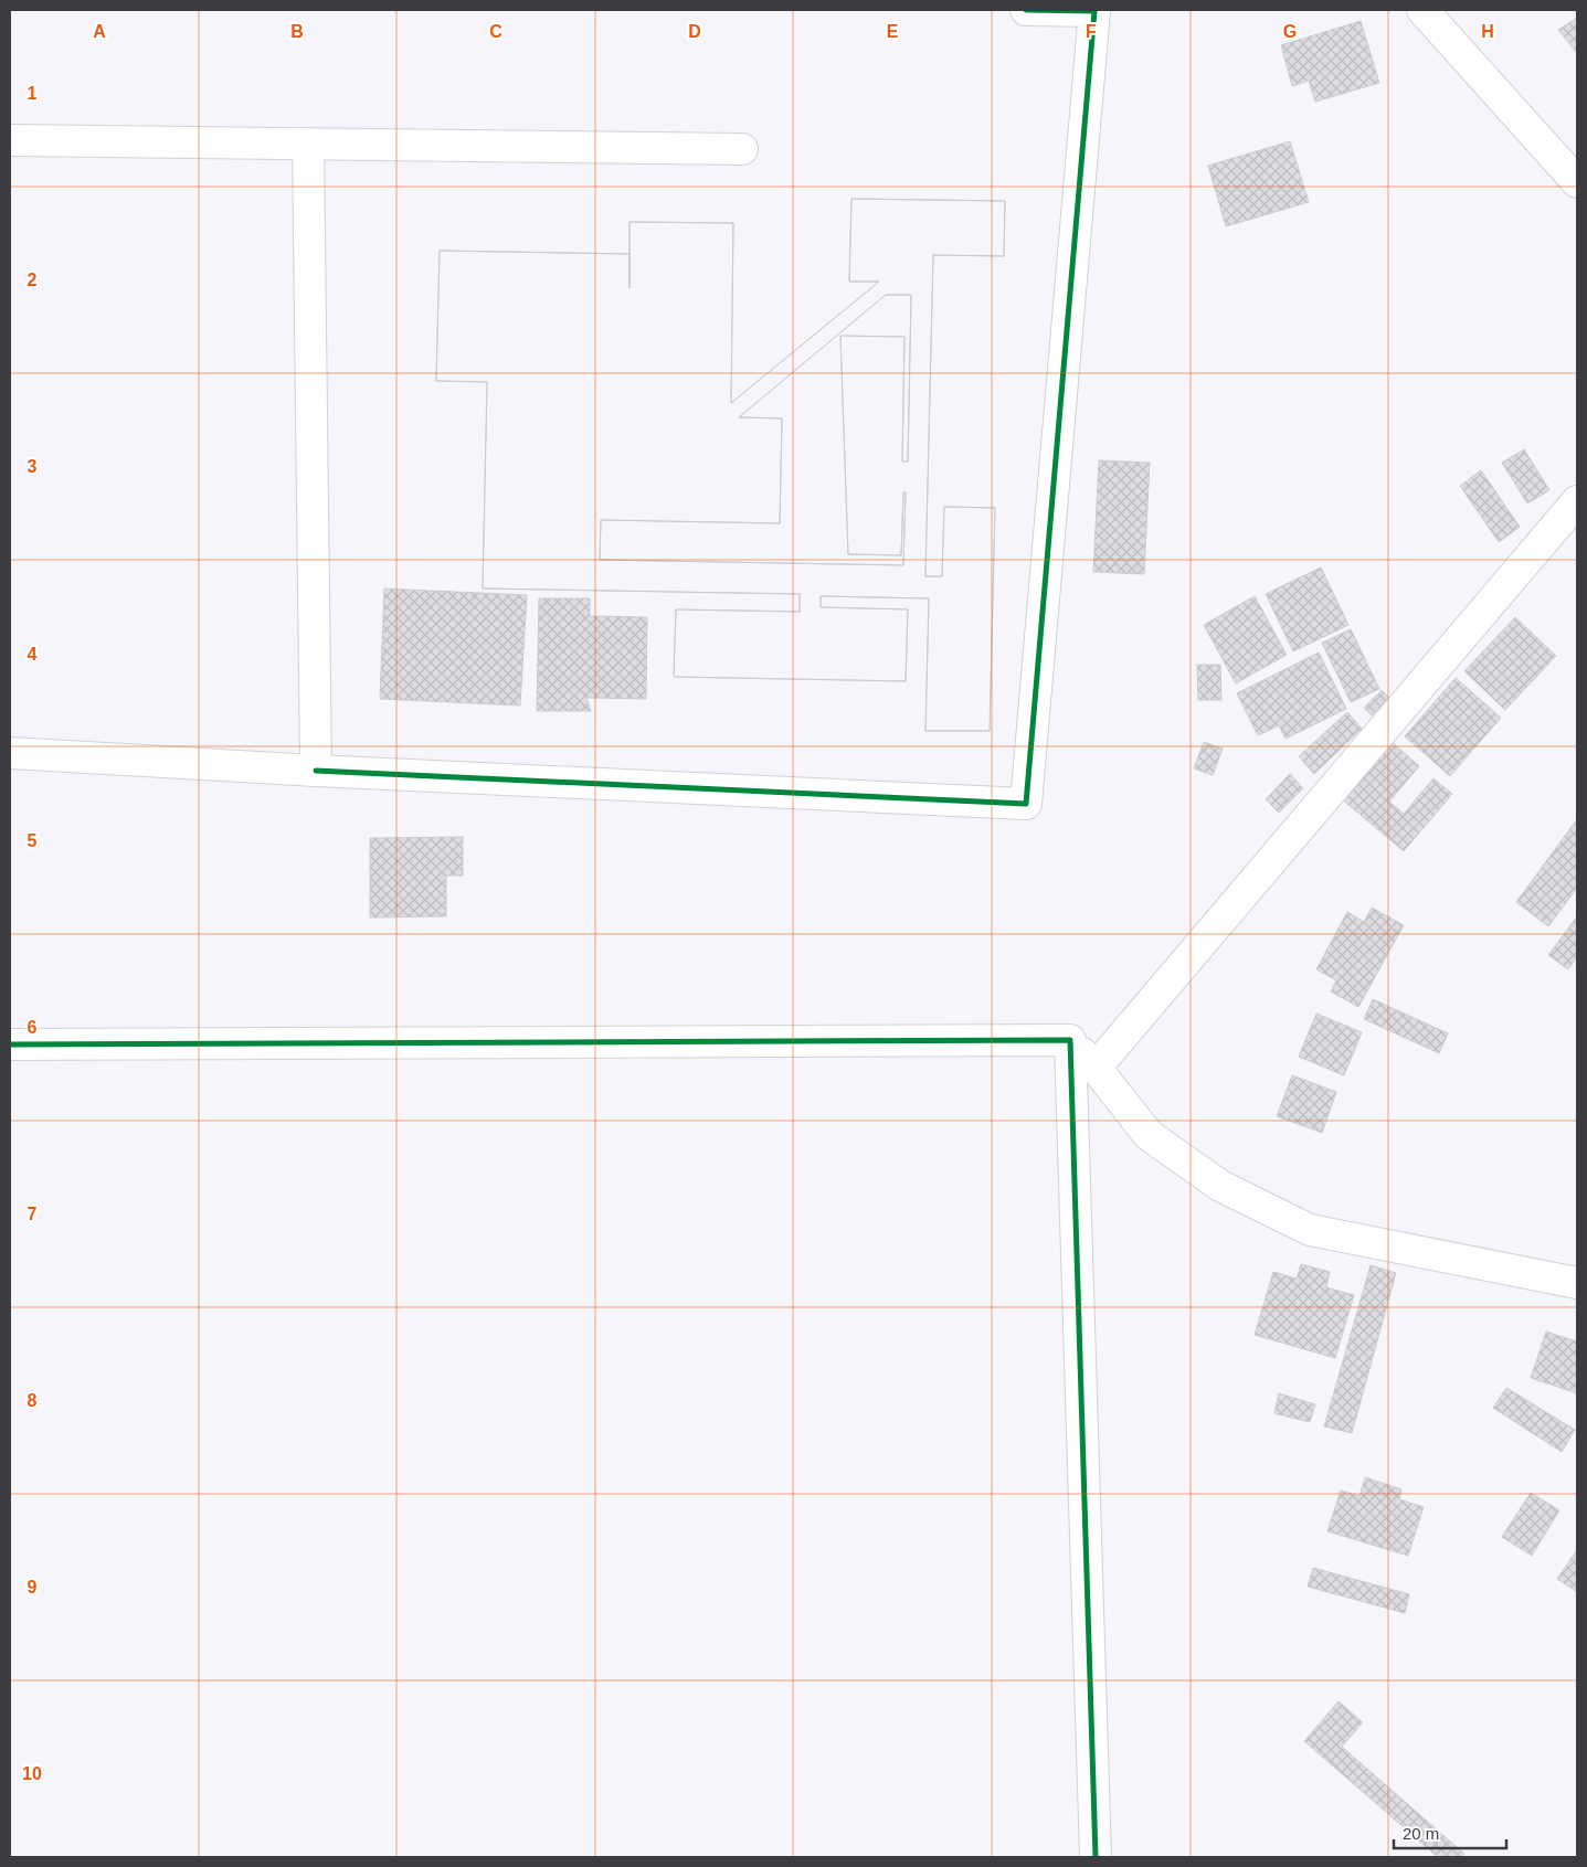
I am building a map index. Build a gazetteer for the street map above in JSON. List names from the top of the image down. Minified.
{"scale_bar":"20 m","grid":{"columns":["A","B","C","D","E","F","G","H"],"rows":["1","2","3","4","5","6","7","8","9","10"]}}
